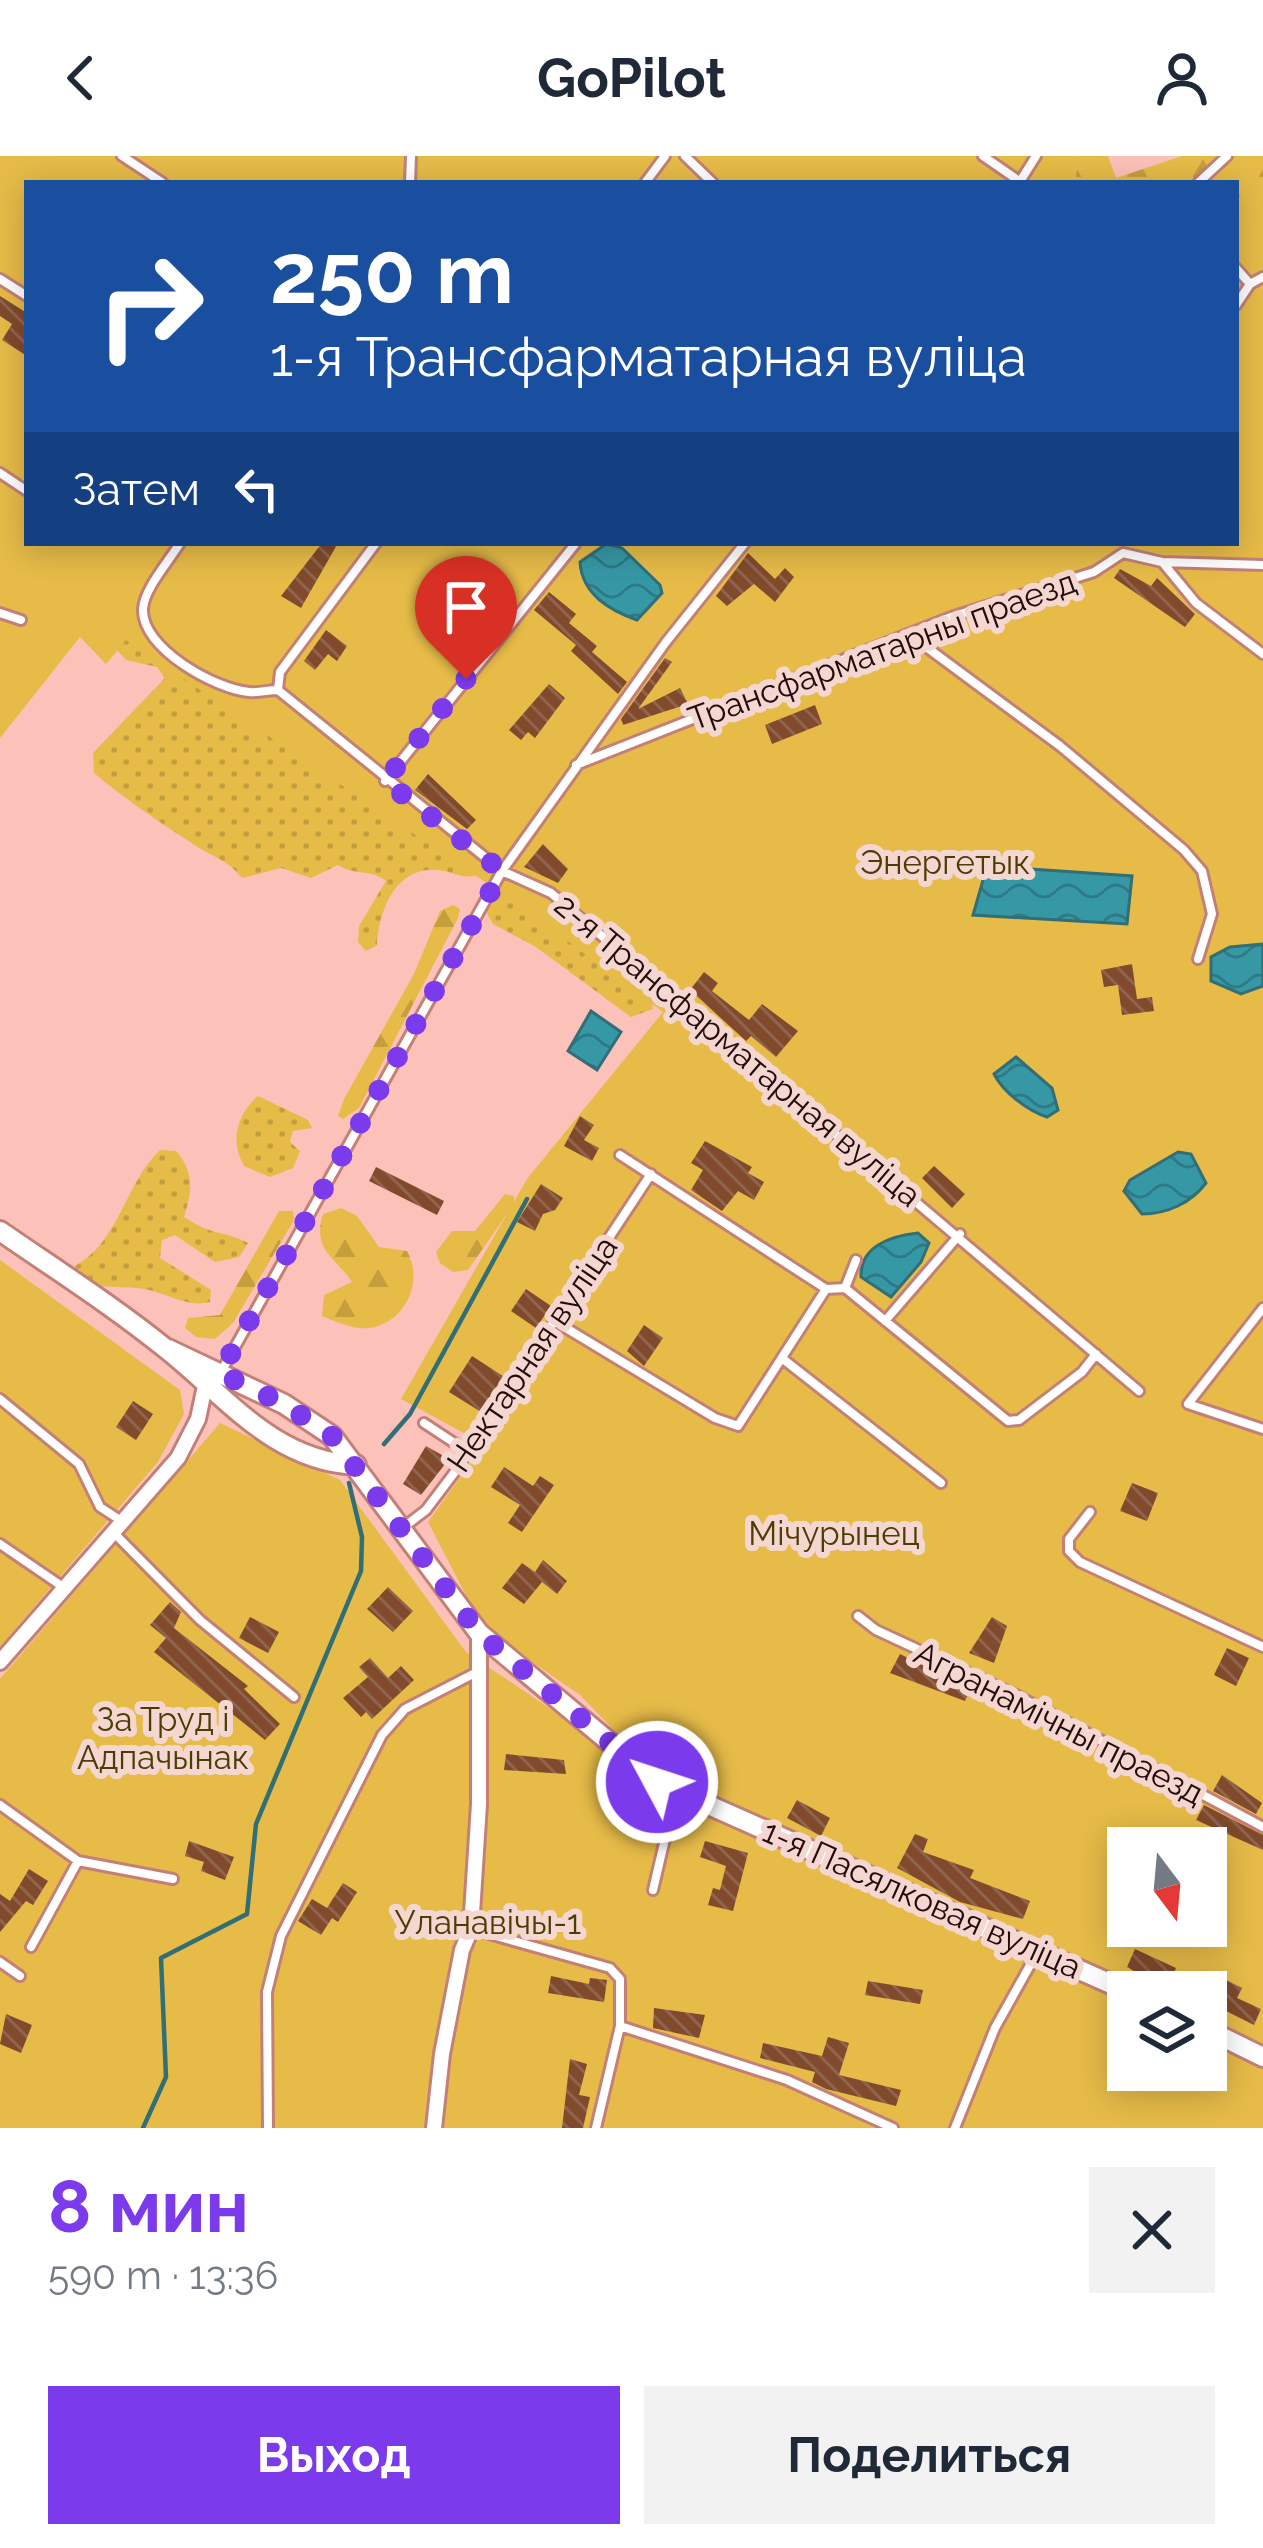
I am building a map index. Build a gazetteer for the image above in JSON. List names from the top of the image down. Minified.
{"streets":{"street":["1-я Пасялковая вуліца"],"lane":["Трансфарматарны праезд","2-я Трансфарматарная вуліца","Нектарная вуліца","Агранамічны праезд"]},"crossings":[["Нектарная вуліца","1-я Пасялковая вуліца"]],"parks":["Энергетык","Мічурынец","За Труд і Адпачынак","Уланавічы-1"],"north":"bottom","page":{"header":"GoPilot","turn":["250 m","1-я Трансфарматарная вуліца"],"then":"Затем","heading":["8 мин","590 m · 13:36"],"buttons":["Выход","Поделиться"]}}
